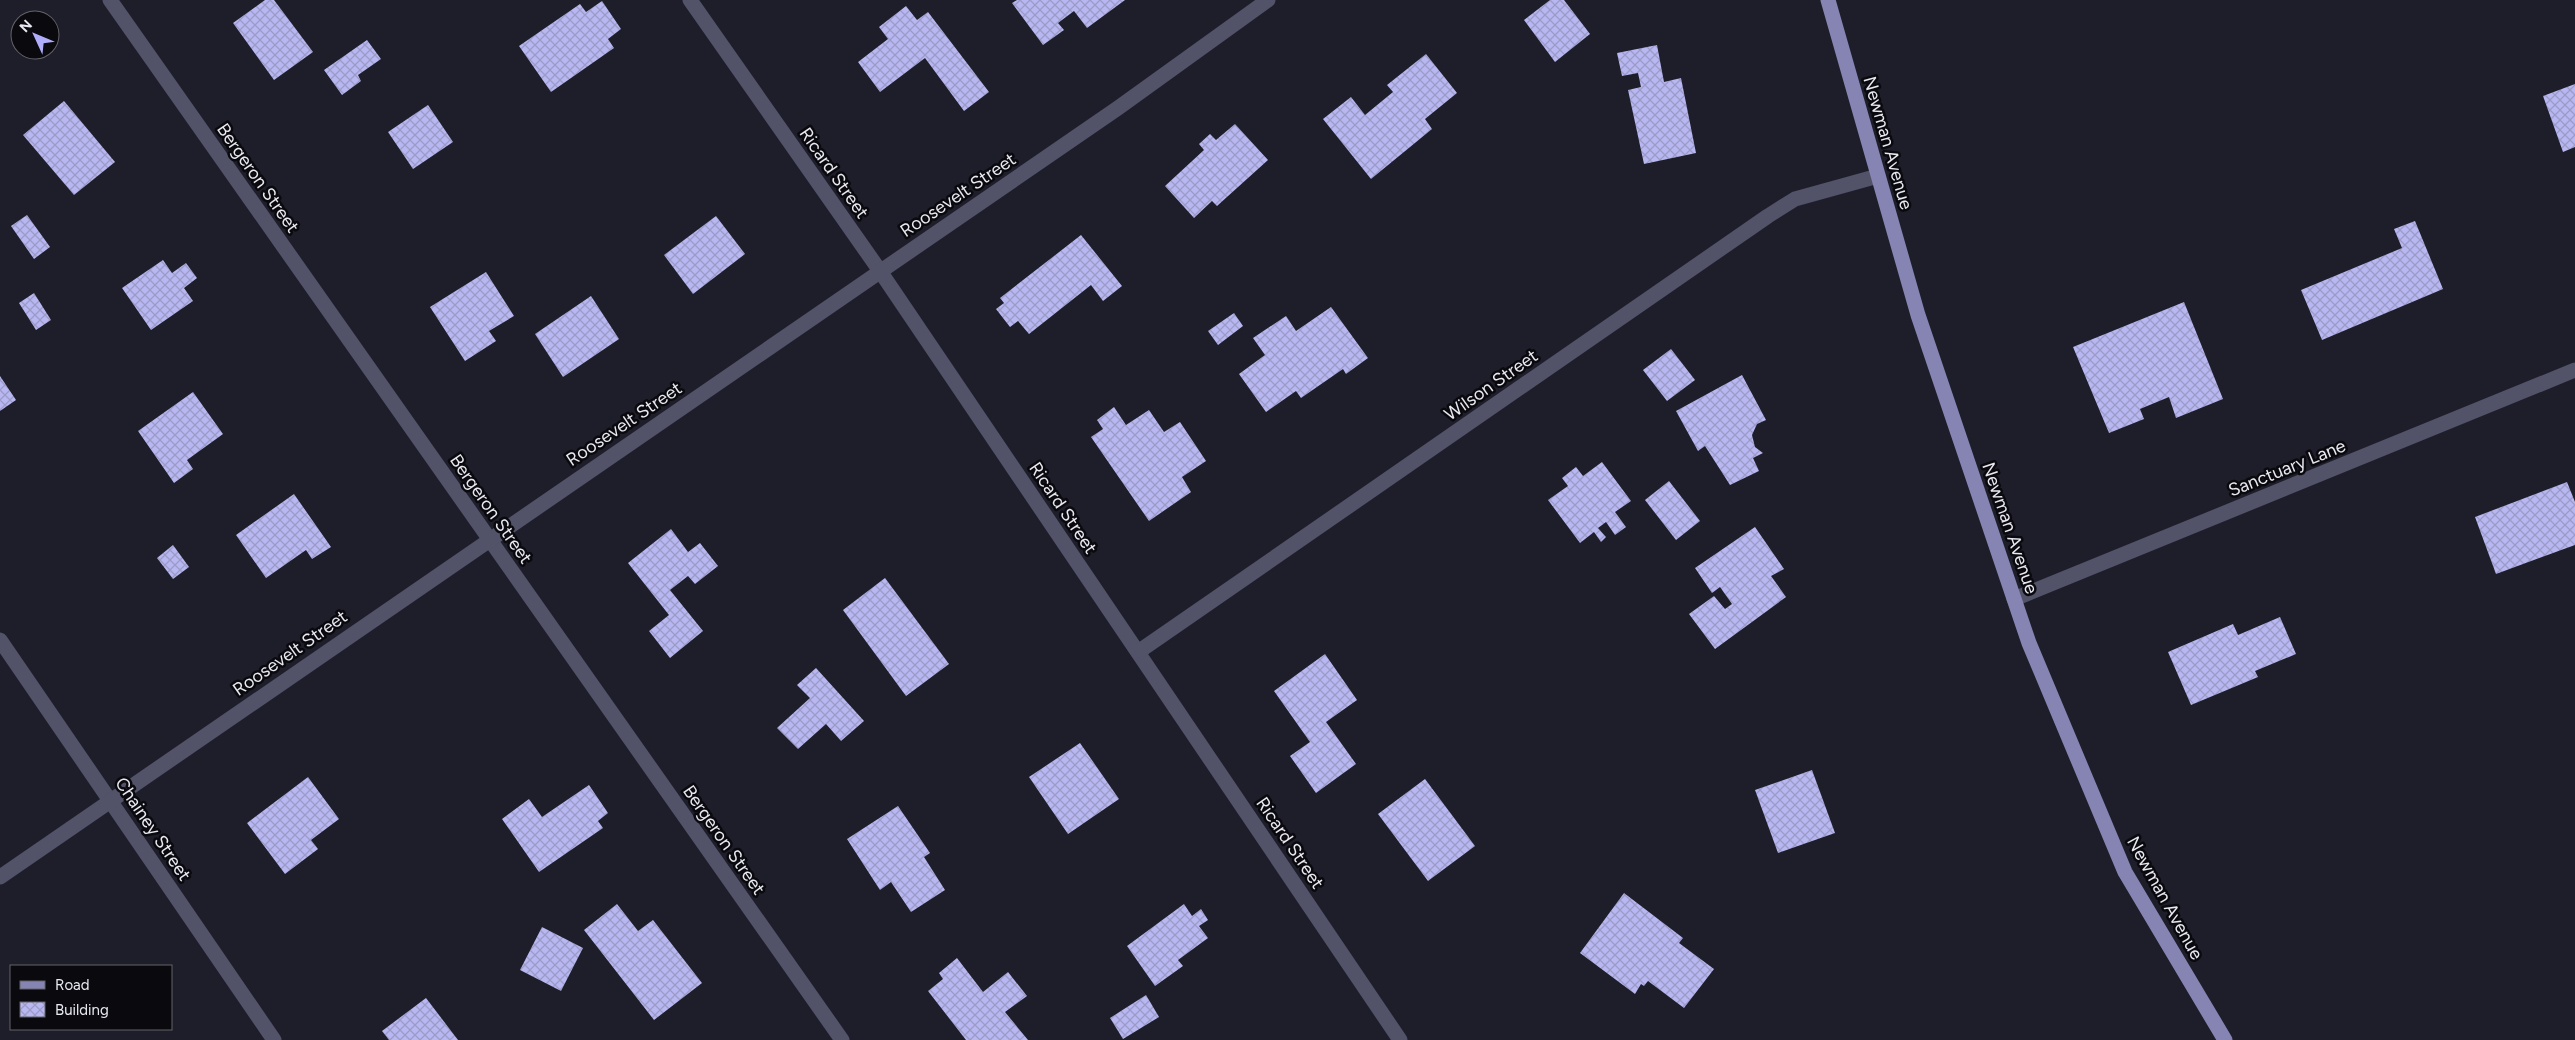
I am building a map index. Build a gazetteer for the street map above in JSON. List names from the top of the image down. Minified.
{"streets":{"main road":["Newman Avenue"],"street":["Ricard Street","Bergeron Street","Roosevelt Street","Wilson Street","Sanctuary Lane","Chainey Street"]},"crossings":[["Newman Avenue","Wilson Street"],["Newman Avenue","Sanctuary Lane"],["Ricard Street","Roosevelt Street"],["Ricard Street","Wilson Street"],["Bergeron Street","Roosevelt Street"],["Roosevelt Street","Chainey Street"]],"legend":["Road","Building"],"north":"top left"}
